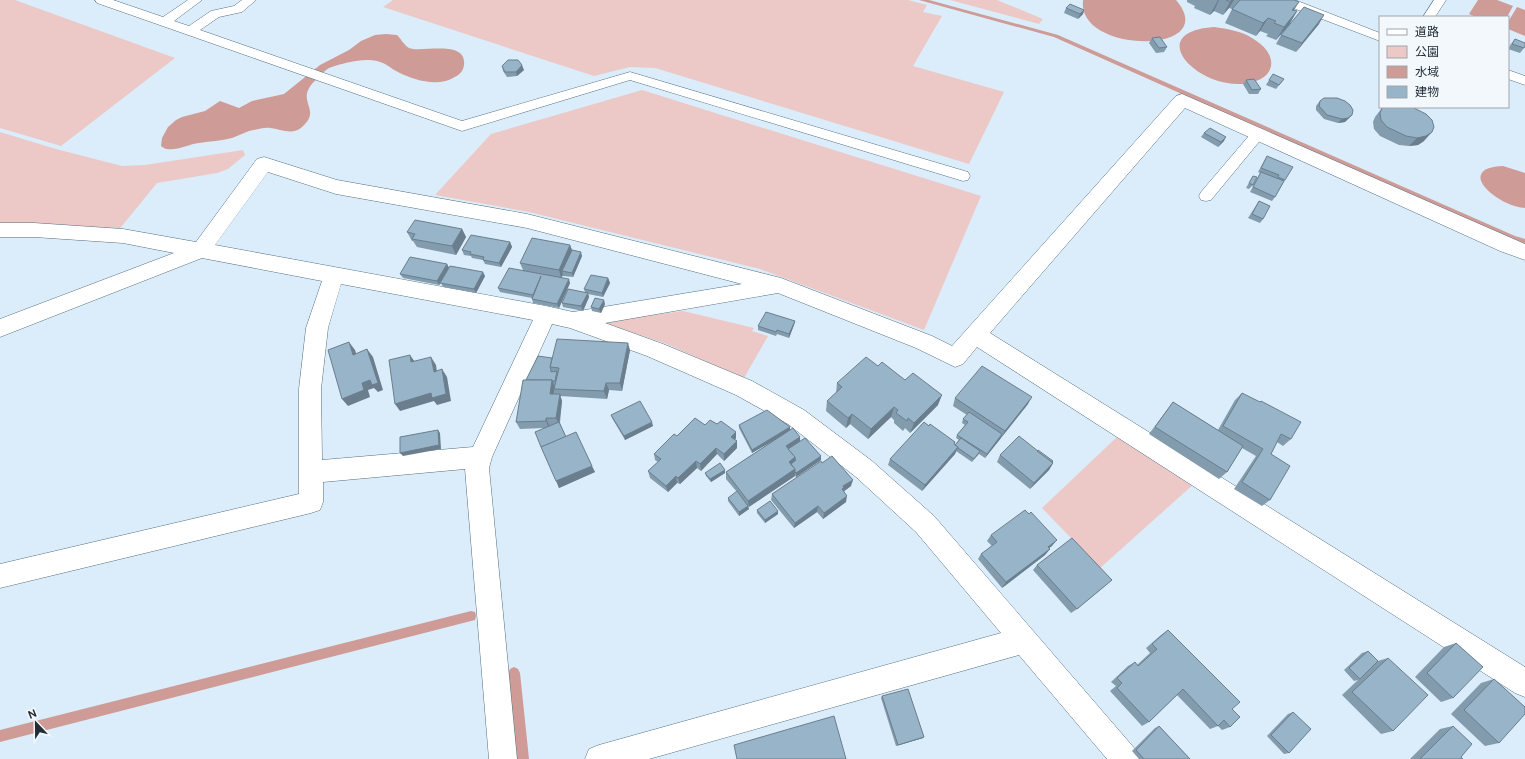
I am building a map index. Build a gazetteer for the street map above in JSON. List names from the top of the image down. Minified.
{"legend":["道路","公園","水域","建物"],"north":"top"}
